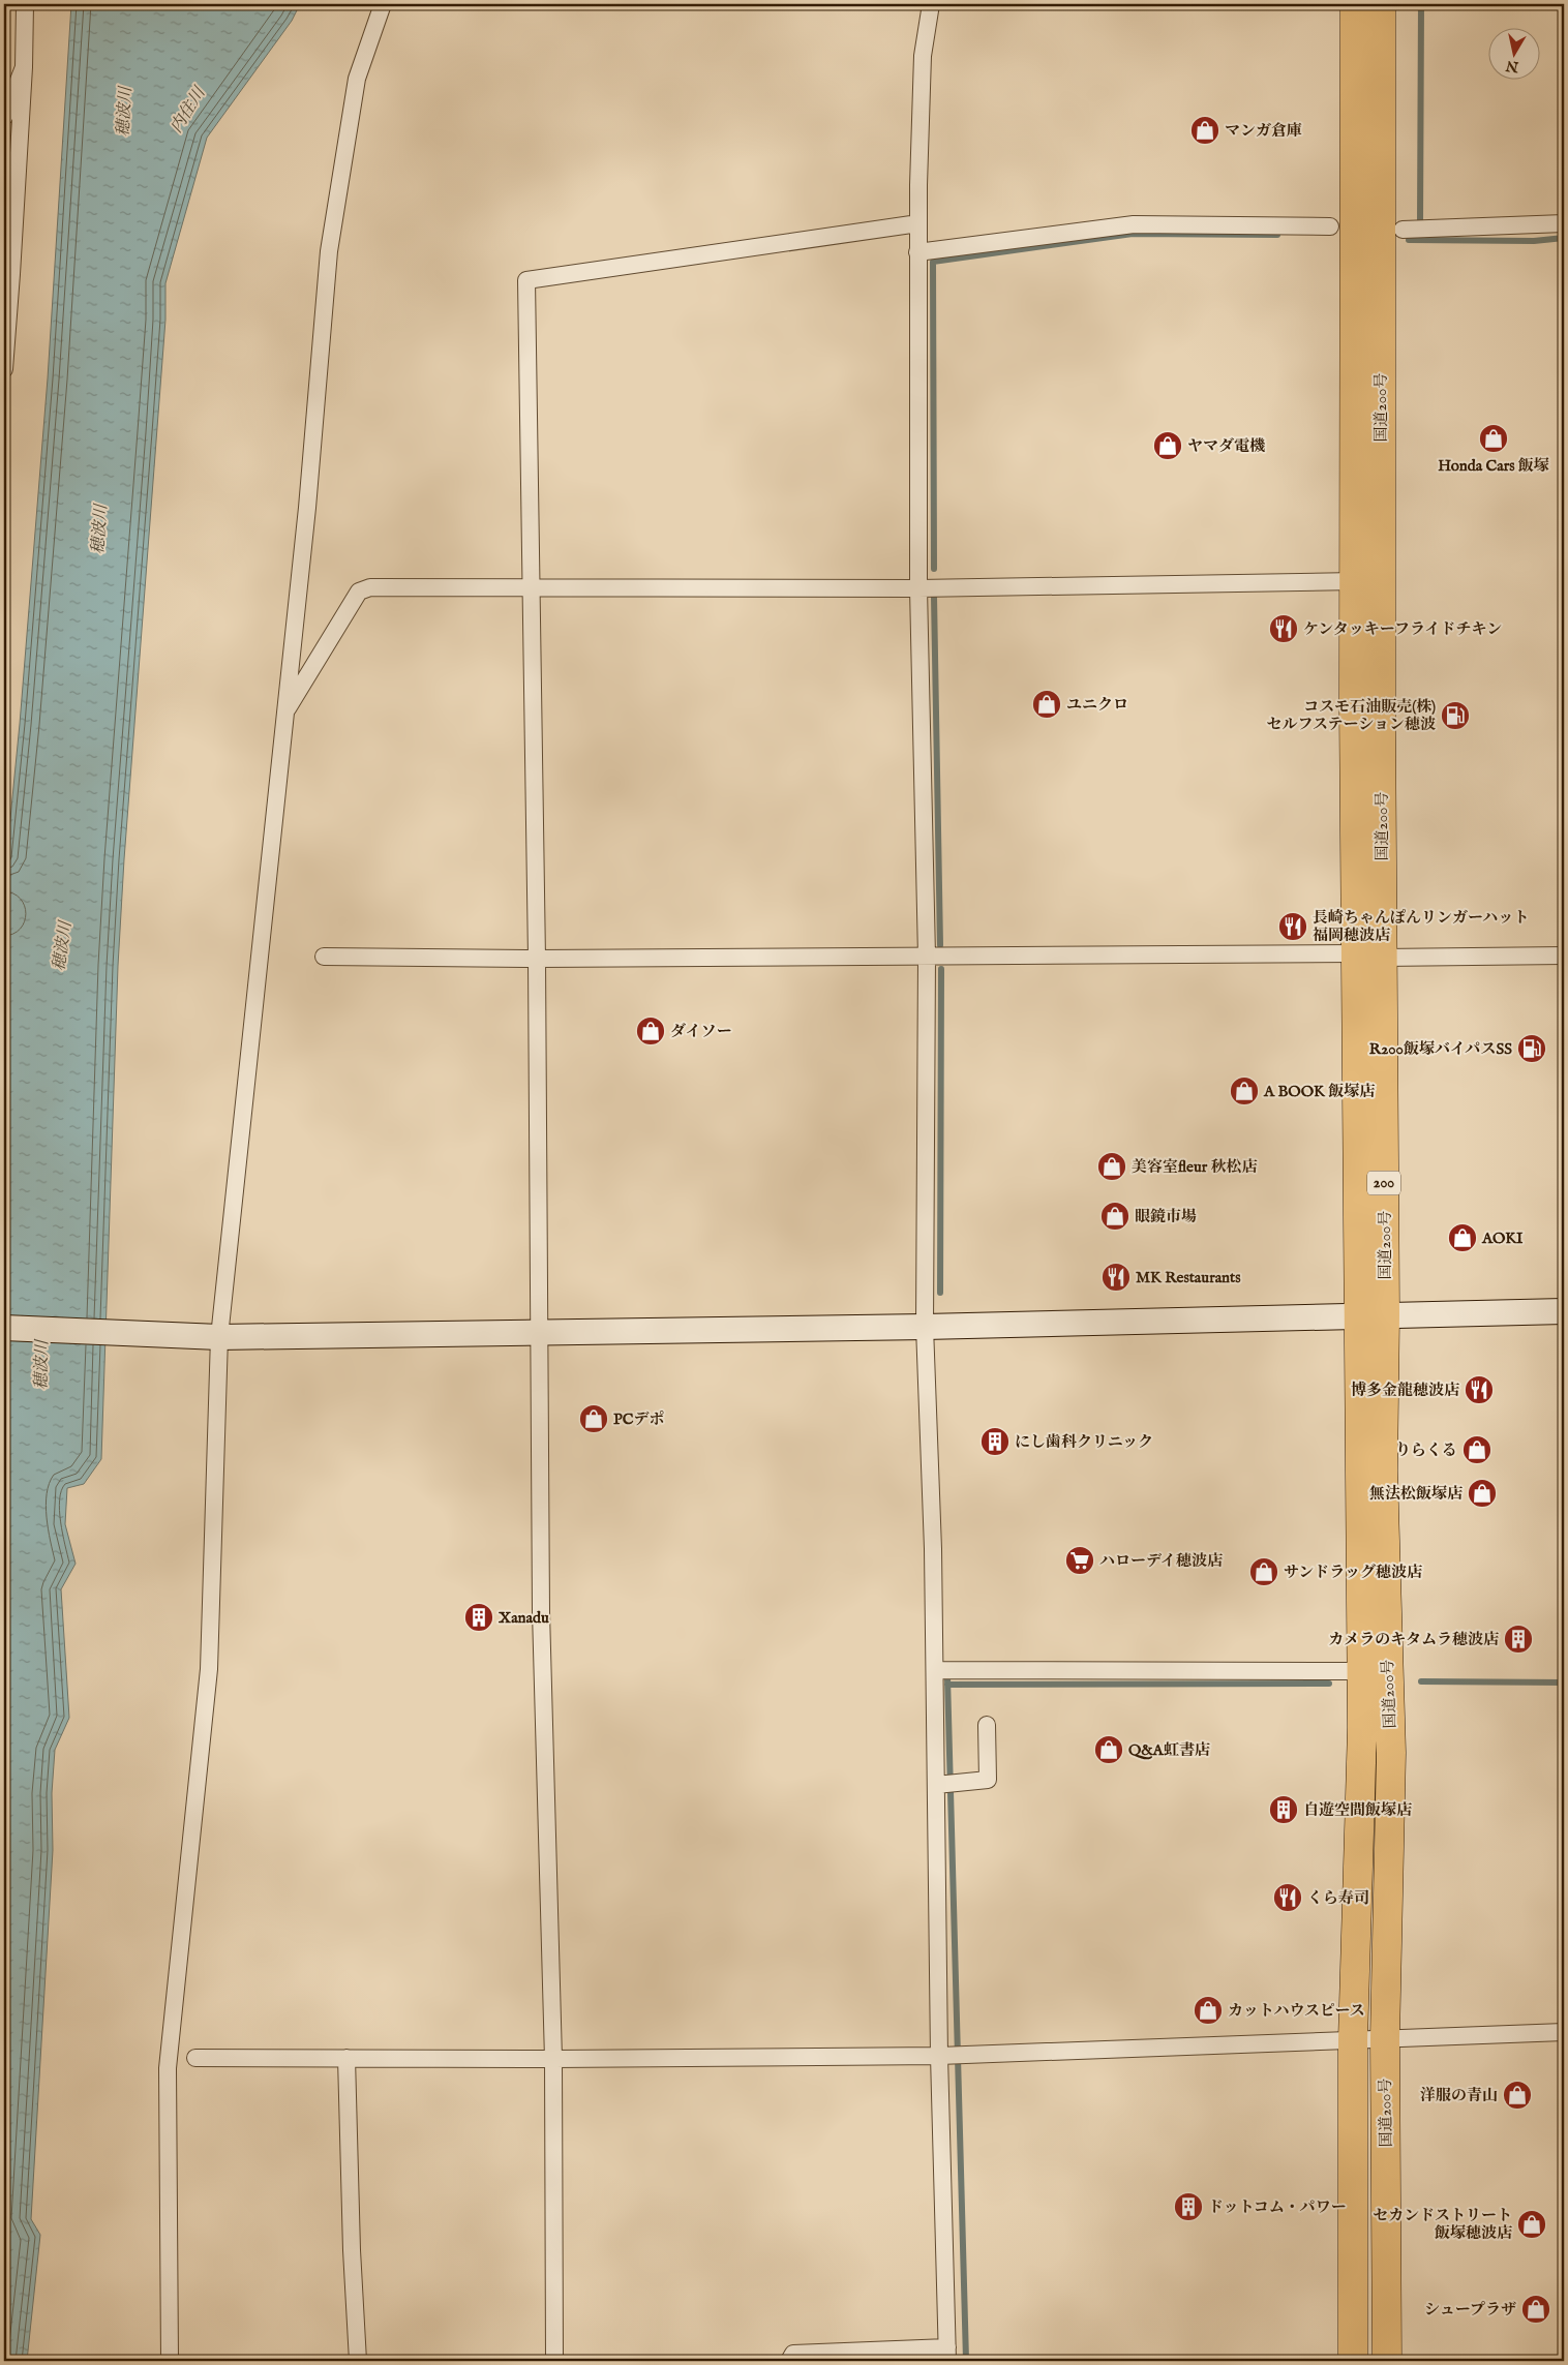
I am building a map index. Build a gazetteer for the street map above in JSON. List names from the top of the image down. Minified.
{"streets":{"highway":["国道200号","200"]},"water":["内住川","穂波川"],"places":{"shop":["マンガ倉庫","Honda Cars 飯塚","ヤマダ電機","ユニクロ","ダイソー","A BOOK 飯塚店","美容室fleur 秋松店","眼鏡市場","AOKI","PCデポ","りらくる","無法松飯塚店","サンドラッグ穂波店","Q&A虹書店","カットハウスピース","洋服の青山","セカンドストリート 飯塚穂波店","シュープラザ"],"restaurant":["ケンタッキーフライドチキン","長崎ちゃんぽんリンガーハット 福岡穂波店","MK Restaurants","博多金龍穂波店","くら寿司"],"fuel station":["コスモ石油販売(株) セルフステーション穂波","R200飯塚バイパスSS"],"building":["にし歯科クリニック","Xanadu","カメラのキタムラ穂波店","自遊空間飯塚店","ドットコム・パワー"],"supermarket":["ハローデイ穂波店"]},"north":"bottom"}
